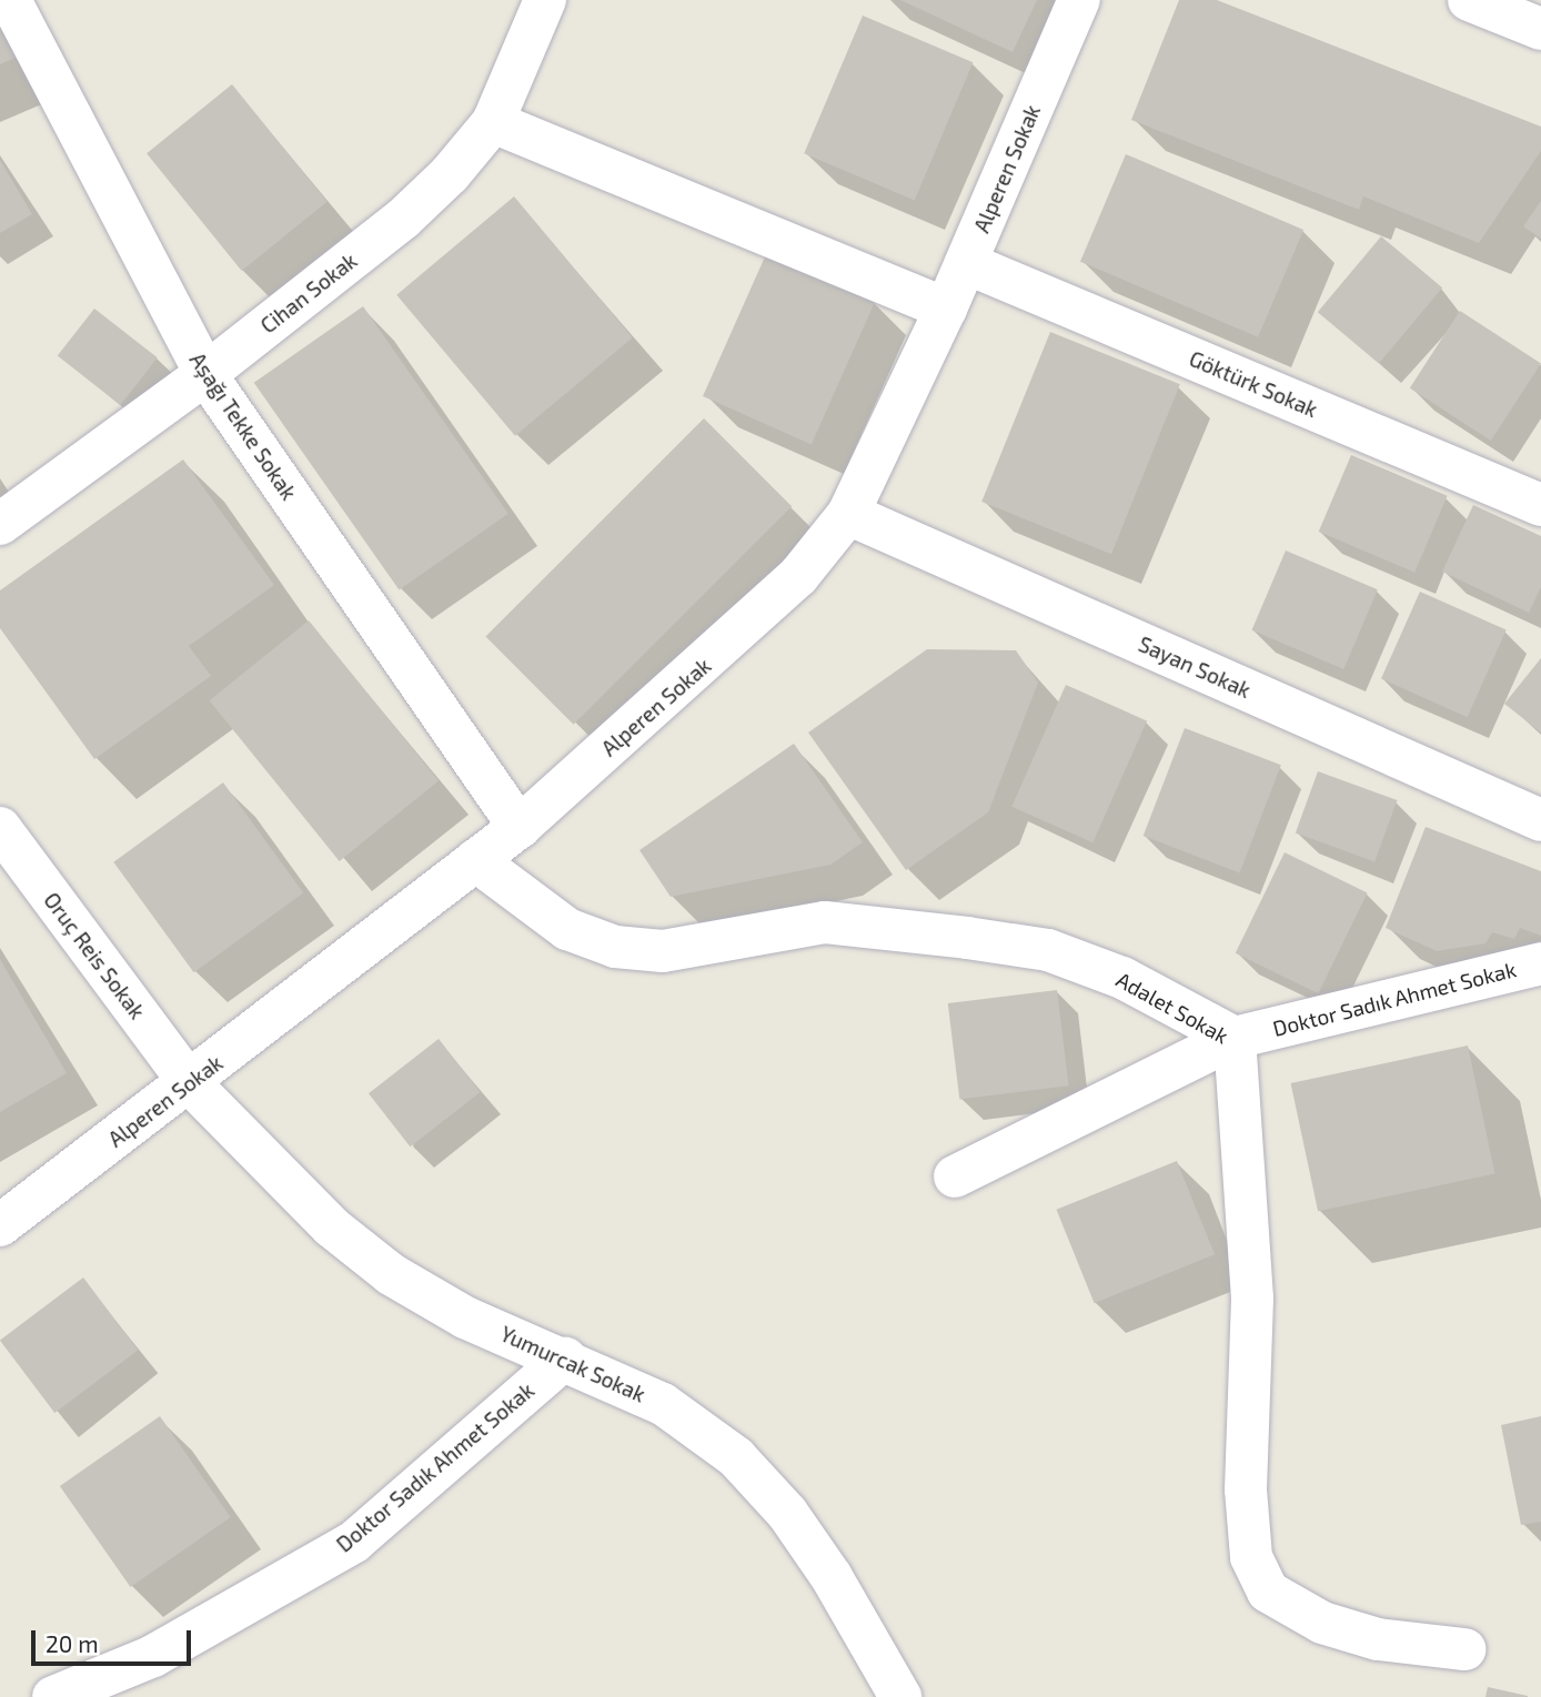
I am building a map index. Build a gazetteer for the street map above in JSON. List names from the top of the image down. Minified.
{"streets":{"street":["Alperen Sokak","Cihan Sokak","Göktürk Sokak","Aşağı Tekke Sokak","Sayan Sokak","Oruç Reis Sokak","Doktor Sadık Ahmet Sokak","Adalet Sokak","Yumurcak Sokak"]},"crossings":[["Alperen Sokak","Göktürk Sokak"],["Alperen Sokak","Aşağı Tekke Sokak"],["Alperen Sokak","Sayan Sokak"],["Alperen Sokak","Oruç Reis Sokak"],["Alperen Sokak","Adalet Sokak"],["Alperen Sokak","Yumurcak Sokak"],["Cihan Sokak","Aşağı Tekke Sokak"],["Oruç Reis Sokak","Yumurcak Sokak"],["Doktor Sadık Ahmet Sokak","Adalet Sokak"],["Doktor Sadık Ahmet Sokak","Yumurcak Sokak"]],"scale_bar":"20 m"}
